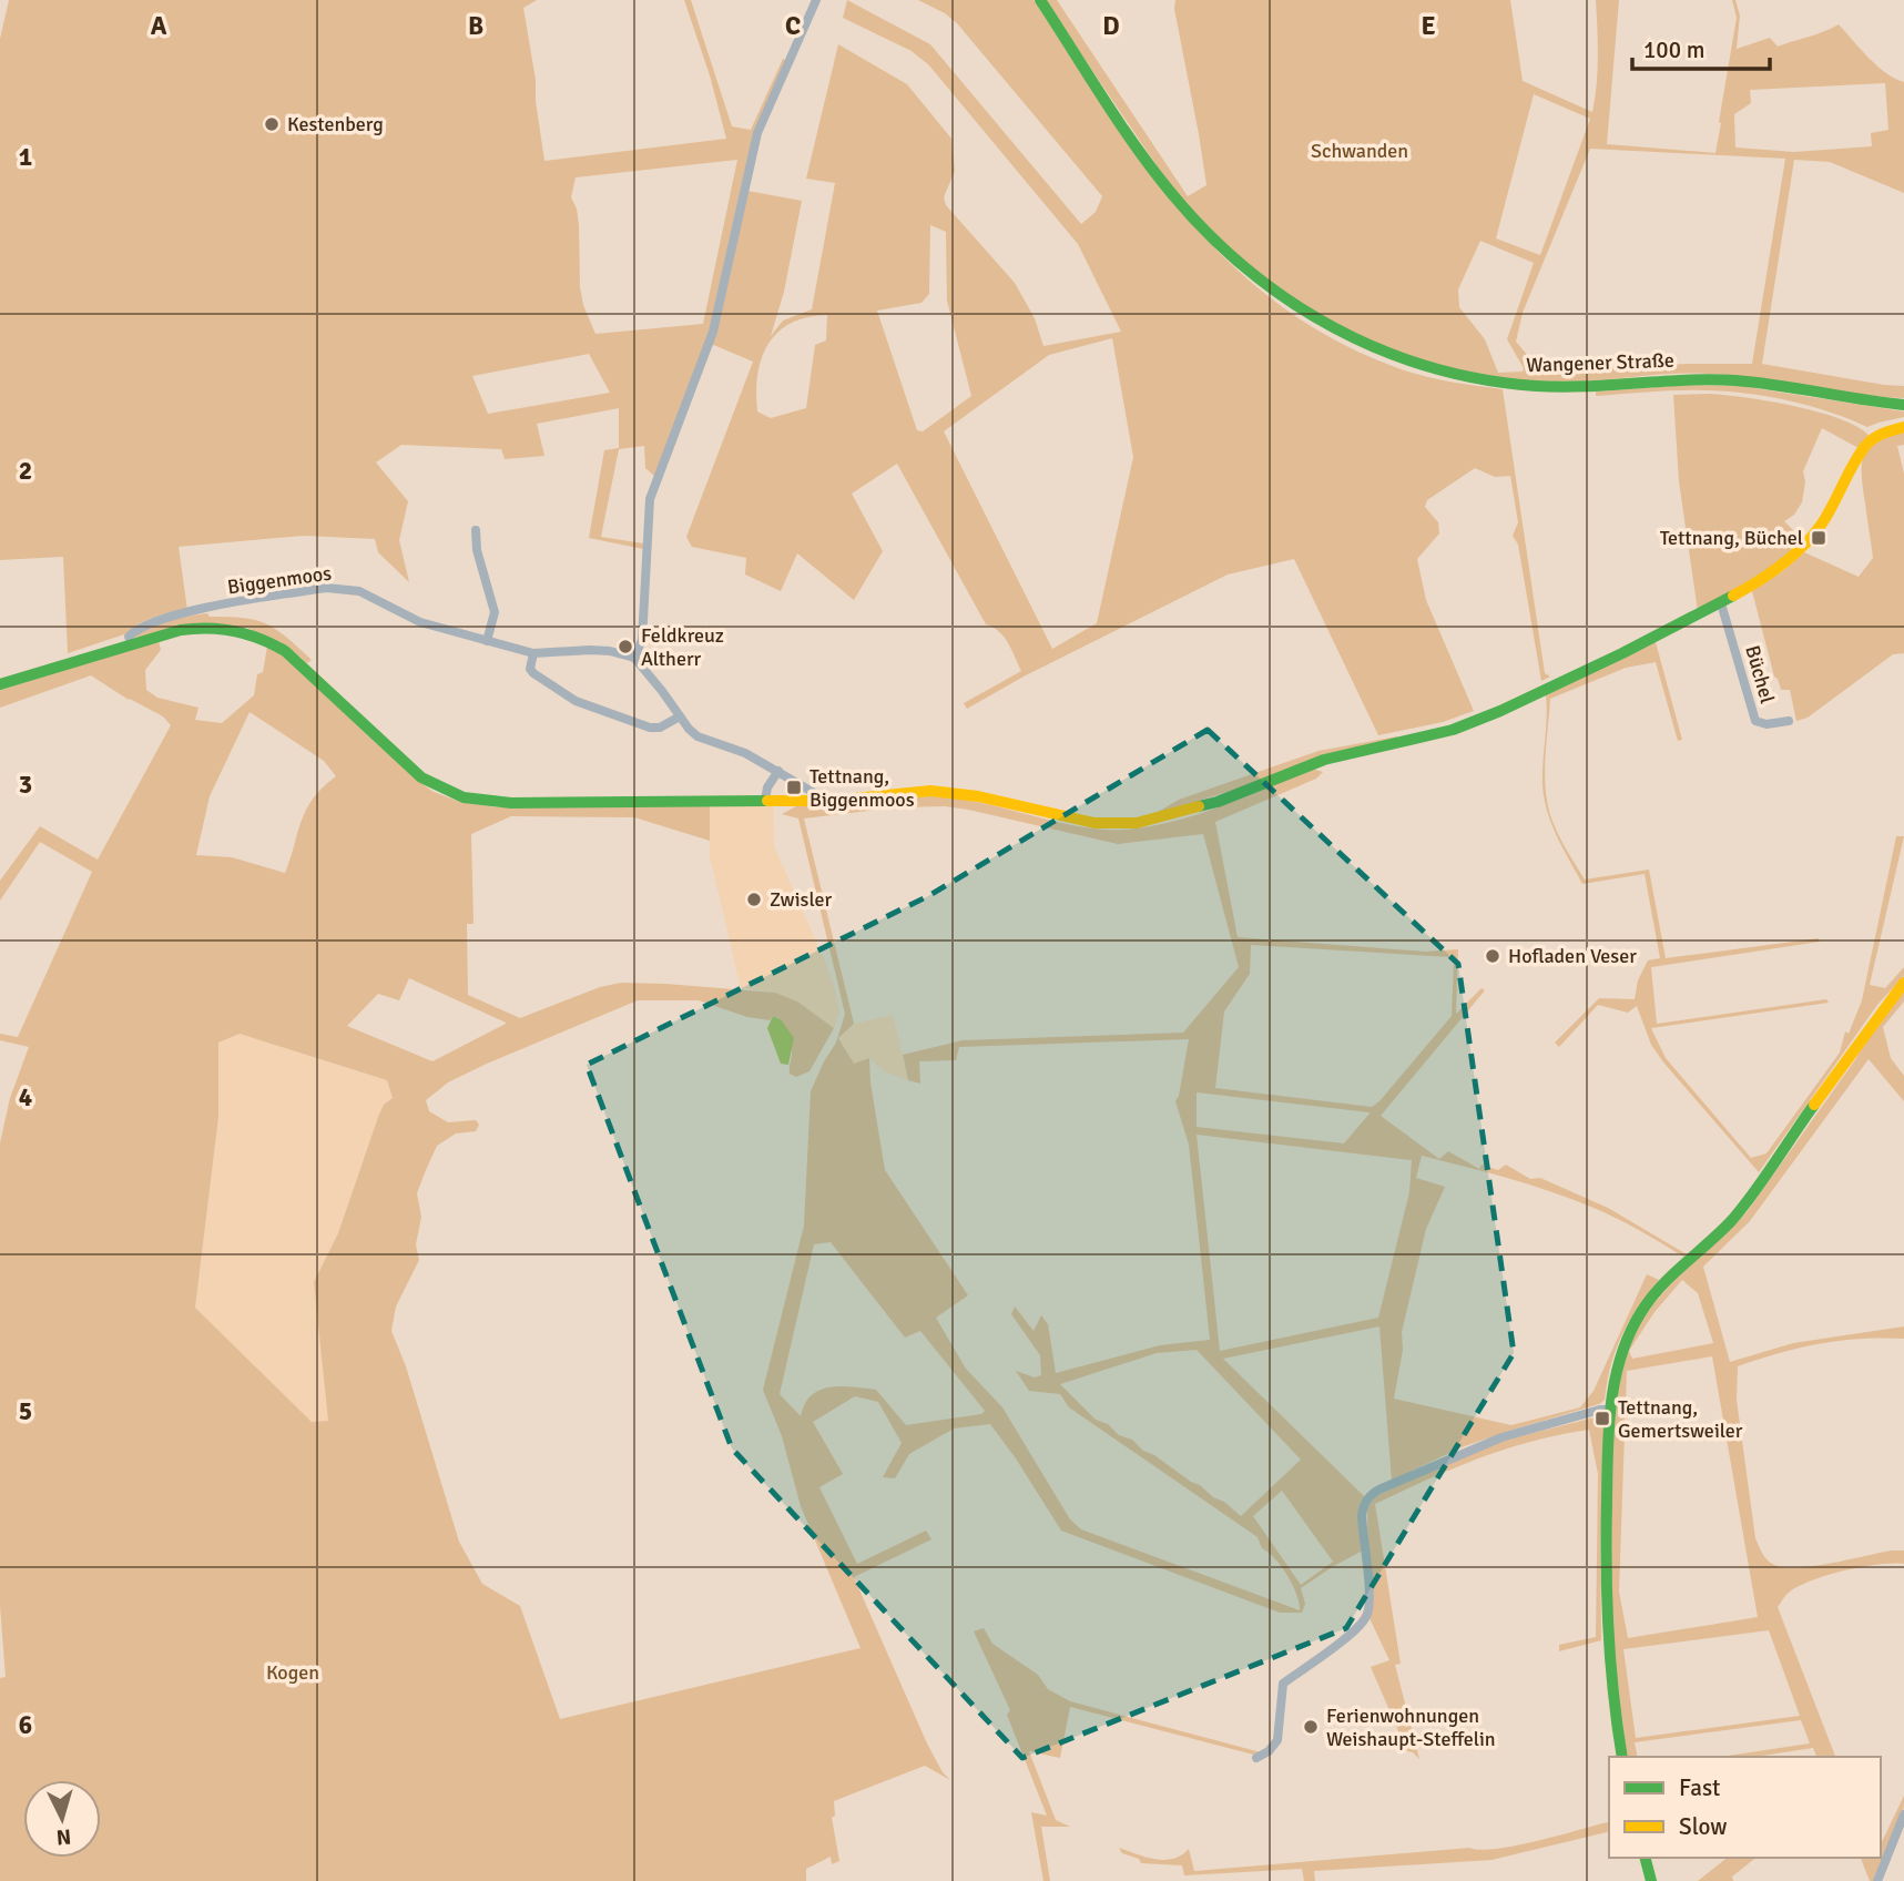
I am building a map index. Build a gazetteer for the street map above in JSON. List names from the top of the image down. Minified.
{"streets":{"main road":["Wangener Straße"],"street":["Biggenmoos","Büchel"]},"parks":["Schwanden","Kogen"],"places":{"other":["Kestenberg","Feldkreuz Altherr","Zwisler","Hofladen Veser","Ferienwohnungen Weishaupt-Steffelin"],"transit":["Tettnang, Büchel","Tettnang, Biggenmoos","Tettnang, Gemertsweiler"]},"legend":["Fast","Slow"],"scale_bar":"100 m","north":"bottom","grid":{"columns":["A","B","C","D","E"],"rows":["1","2","3","4","5","6"]}}
